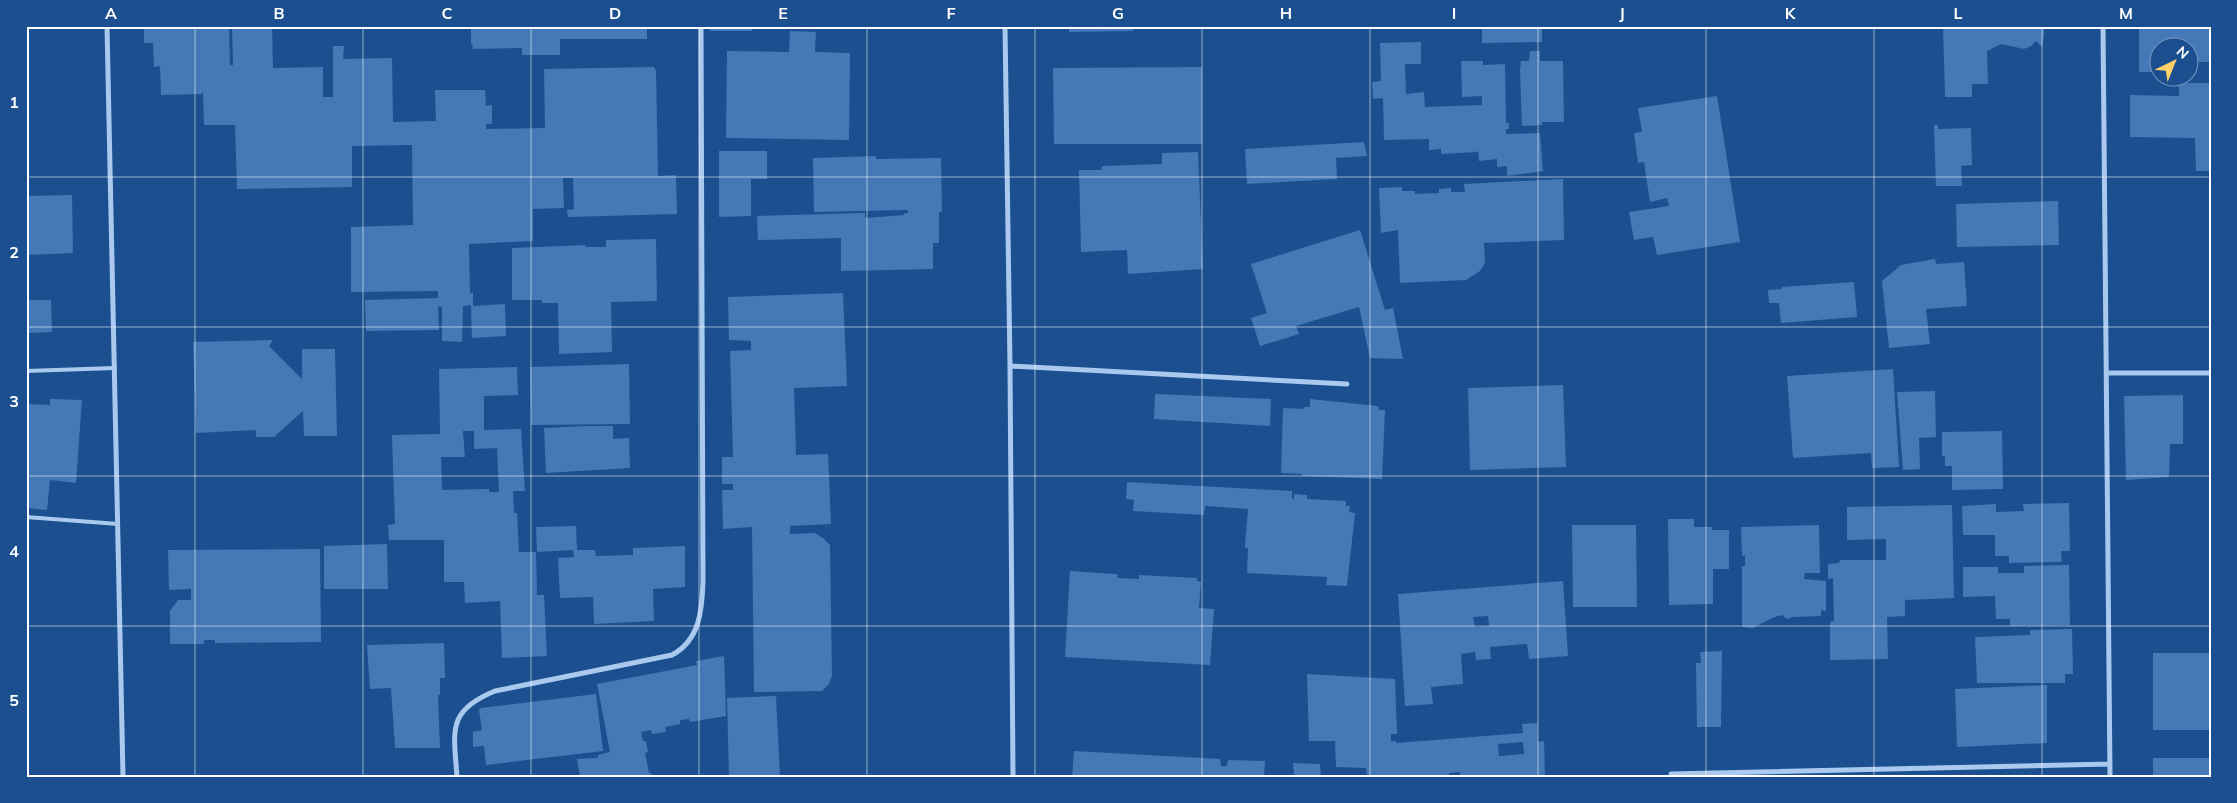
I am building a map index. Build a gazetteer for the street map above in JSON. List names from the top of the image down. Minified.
{"north":"top right","grid":{"columns":["A","B","C","D","E","F","G","H","I","J","K","L","M"],"rows":["1","2","3","4","5"]}}
